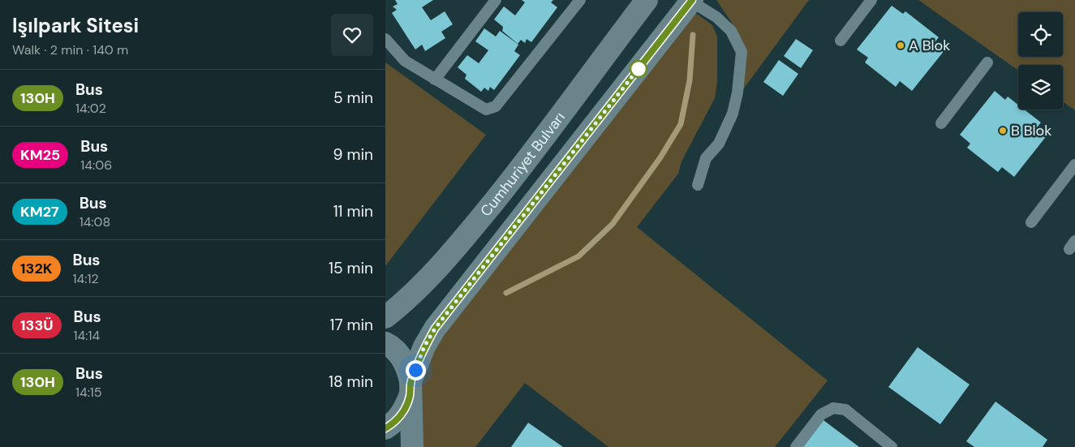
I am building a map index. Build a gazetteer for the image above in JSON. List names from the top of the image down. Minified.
{"streets":{"street":["Cumhuriyet Bulvarı"]},"places":["A Blok","B Blok"],"lines":["bus line 130H"],"page":{"heading":["Işılpark Sitesi","Walk · 2 min · 140 m"],"list":[{"mark":"130H","name":"Bus","note":"14:02","value":"5 min"},{"mark":"KM25","name":"Bus","note":"14:06","value":"9 min"},{"mark":"KM27","name":"Bus","note":"14:08","value":"11 min"},{"mark":"132K","name":"Bus","note":"14:12","value":"15 min"},{"mark":"133Ü","name":"Bus","note":"14:14","value":"17 min"},{"mark":"130H","name":"Bus","note":"14:15","value":"18 min"}]}}
